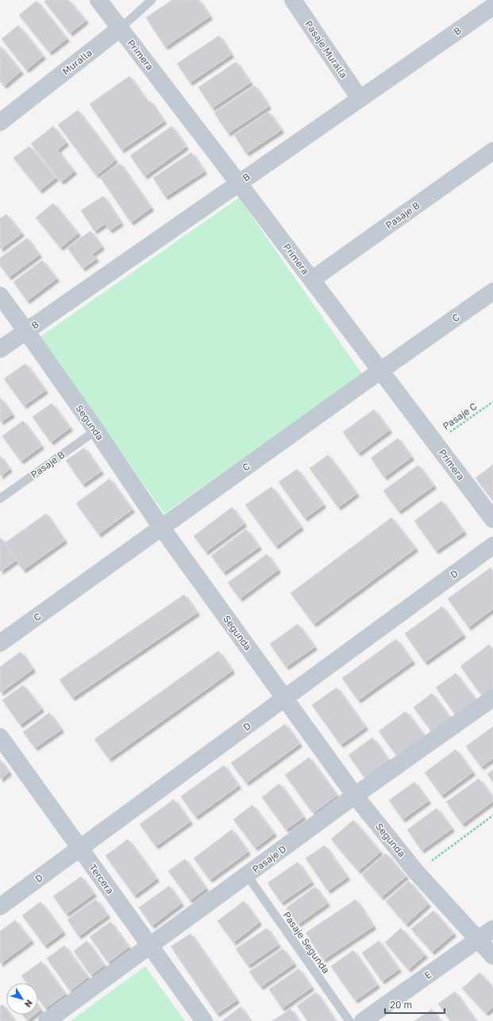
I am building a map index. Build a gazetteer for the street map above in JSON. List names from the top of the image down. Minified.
{"streets":{"street":["B","Pasaje Muralla","Primera","Muralla","Pasaje B","C","Segunda","D","Pasaje D","Tercera","E"],"lane":["Pasaje Segunda"],"path":["Pasaje C"]},"crossings":[["B","Pasaje Muralla"],["B","Primera"],["B","Segunda"],["Primera","Muralla"],["Primera","Pasaje B"],["Primera","C"],["Primera","Pasaje C"],["Pasaje B","Segunda"],["C","Segunda"],["Segunda","D"],["Segunda","Pasaje D"],["Segunda","E"],["D","Tercera"],["Pasaje D","Tercera"],["Pasaje D","Pasaje Segunda"]],"scale_bar":"20 m","north":"bottom right"}
